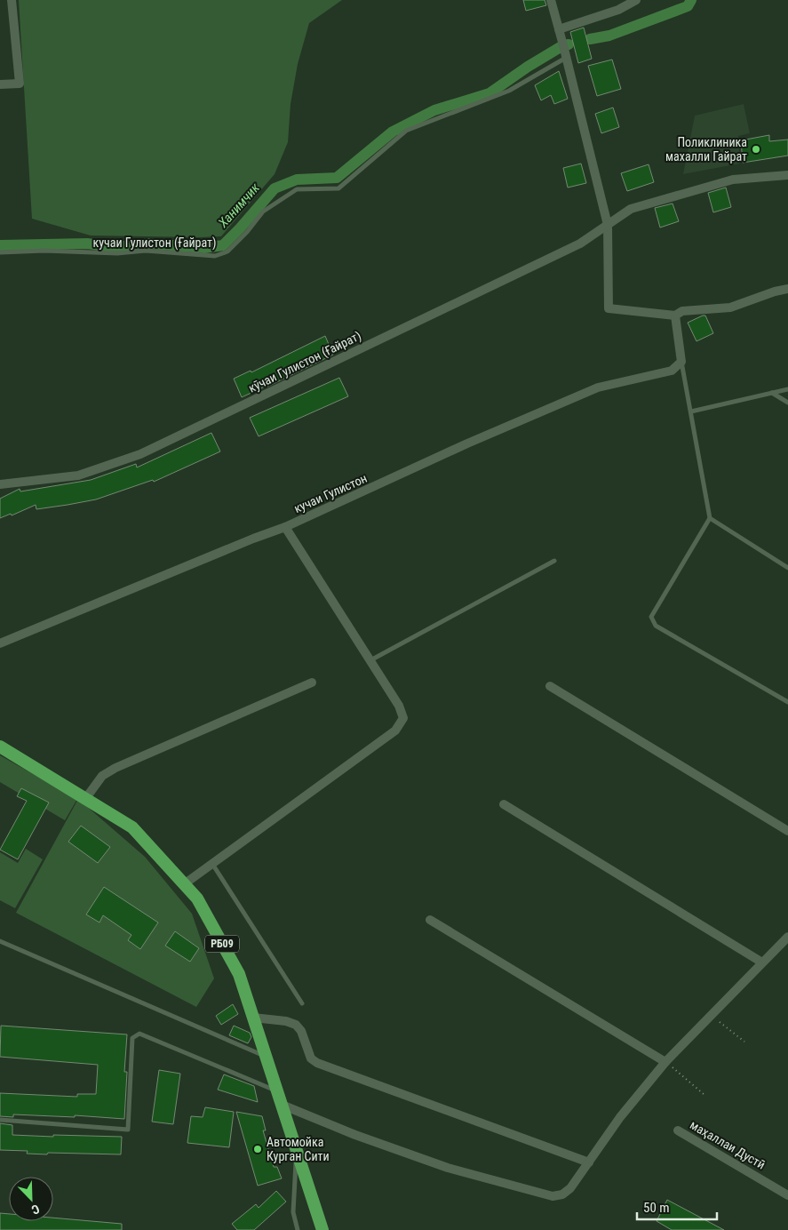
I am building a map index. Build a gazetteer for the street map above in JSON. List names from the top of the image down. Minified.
{"streets":{"highway":["РБ09"],"street":["кӯчаи Гулистон (Ғайрат)","кучаи Гулистон","маҳаллаи Дустӣ"],"lane":["кучаи Гулистон (Ғайрат)"]},"water":["Ханимчик"],"places":["Поликлиника махалли Гайрат","Автомойка Курган Сити"],"scale_bar":"50 m","north":"bottom right"}
